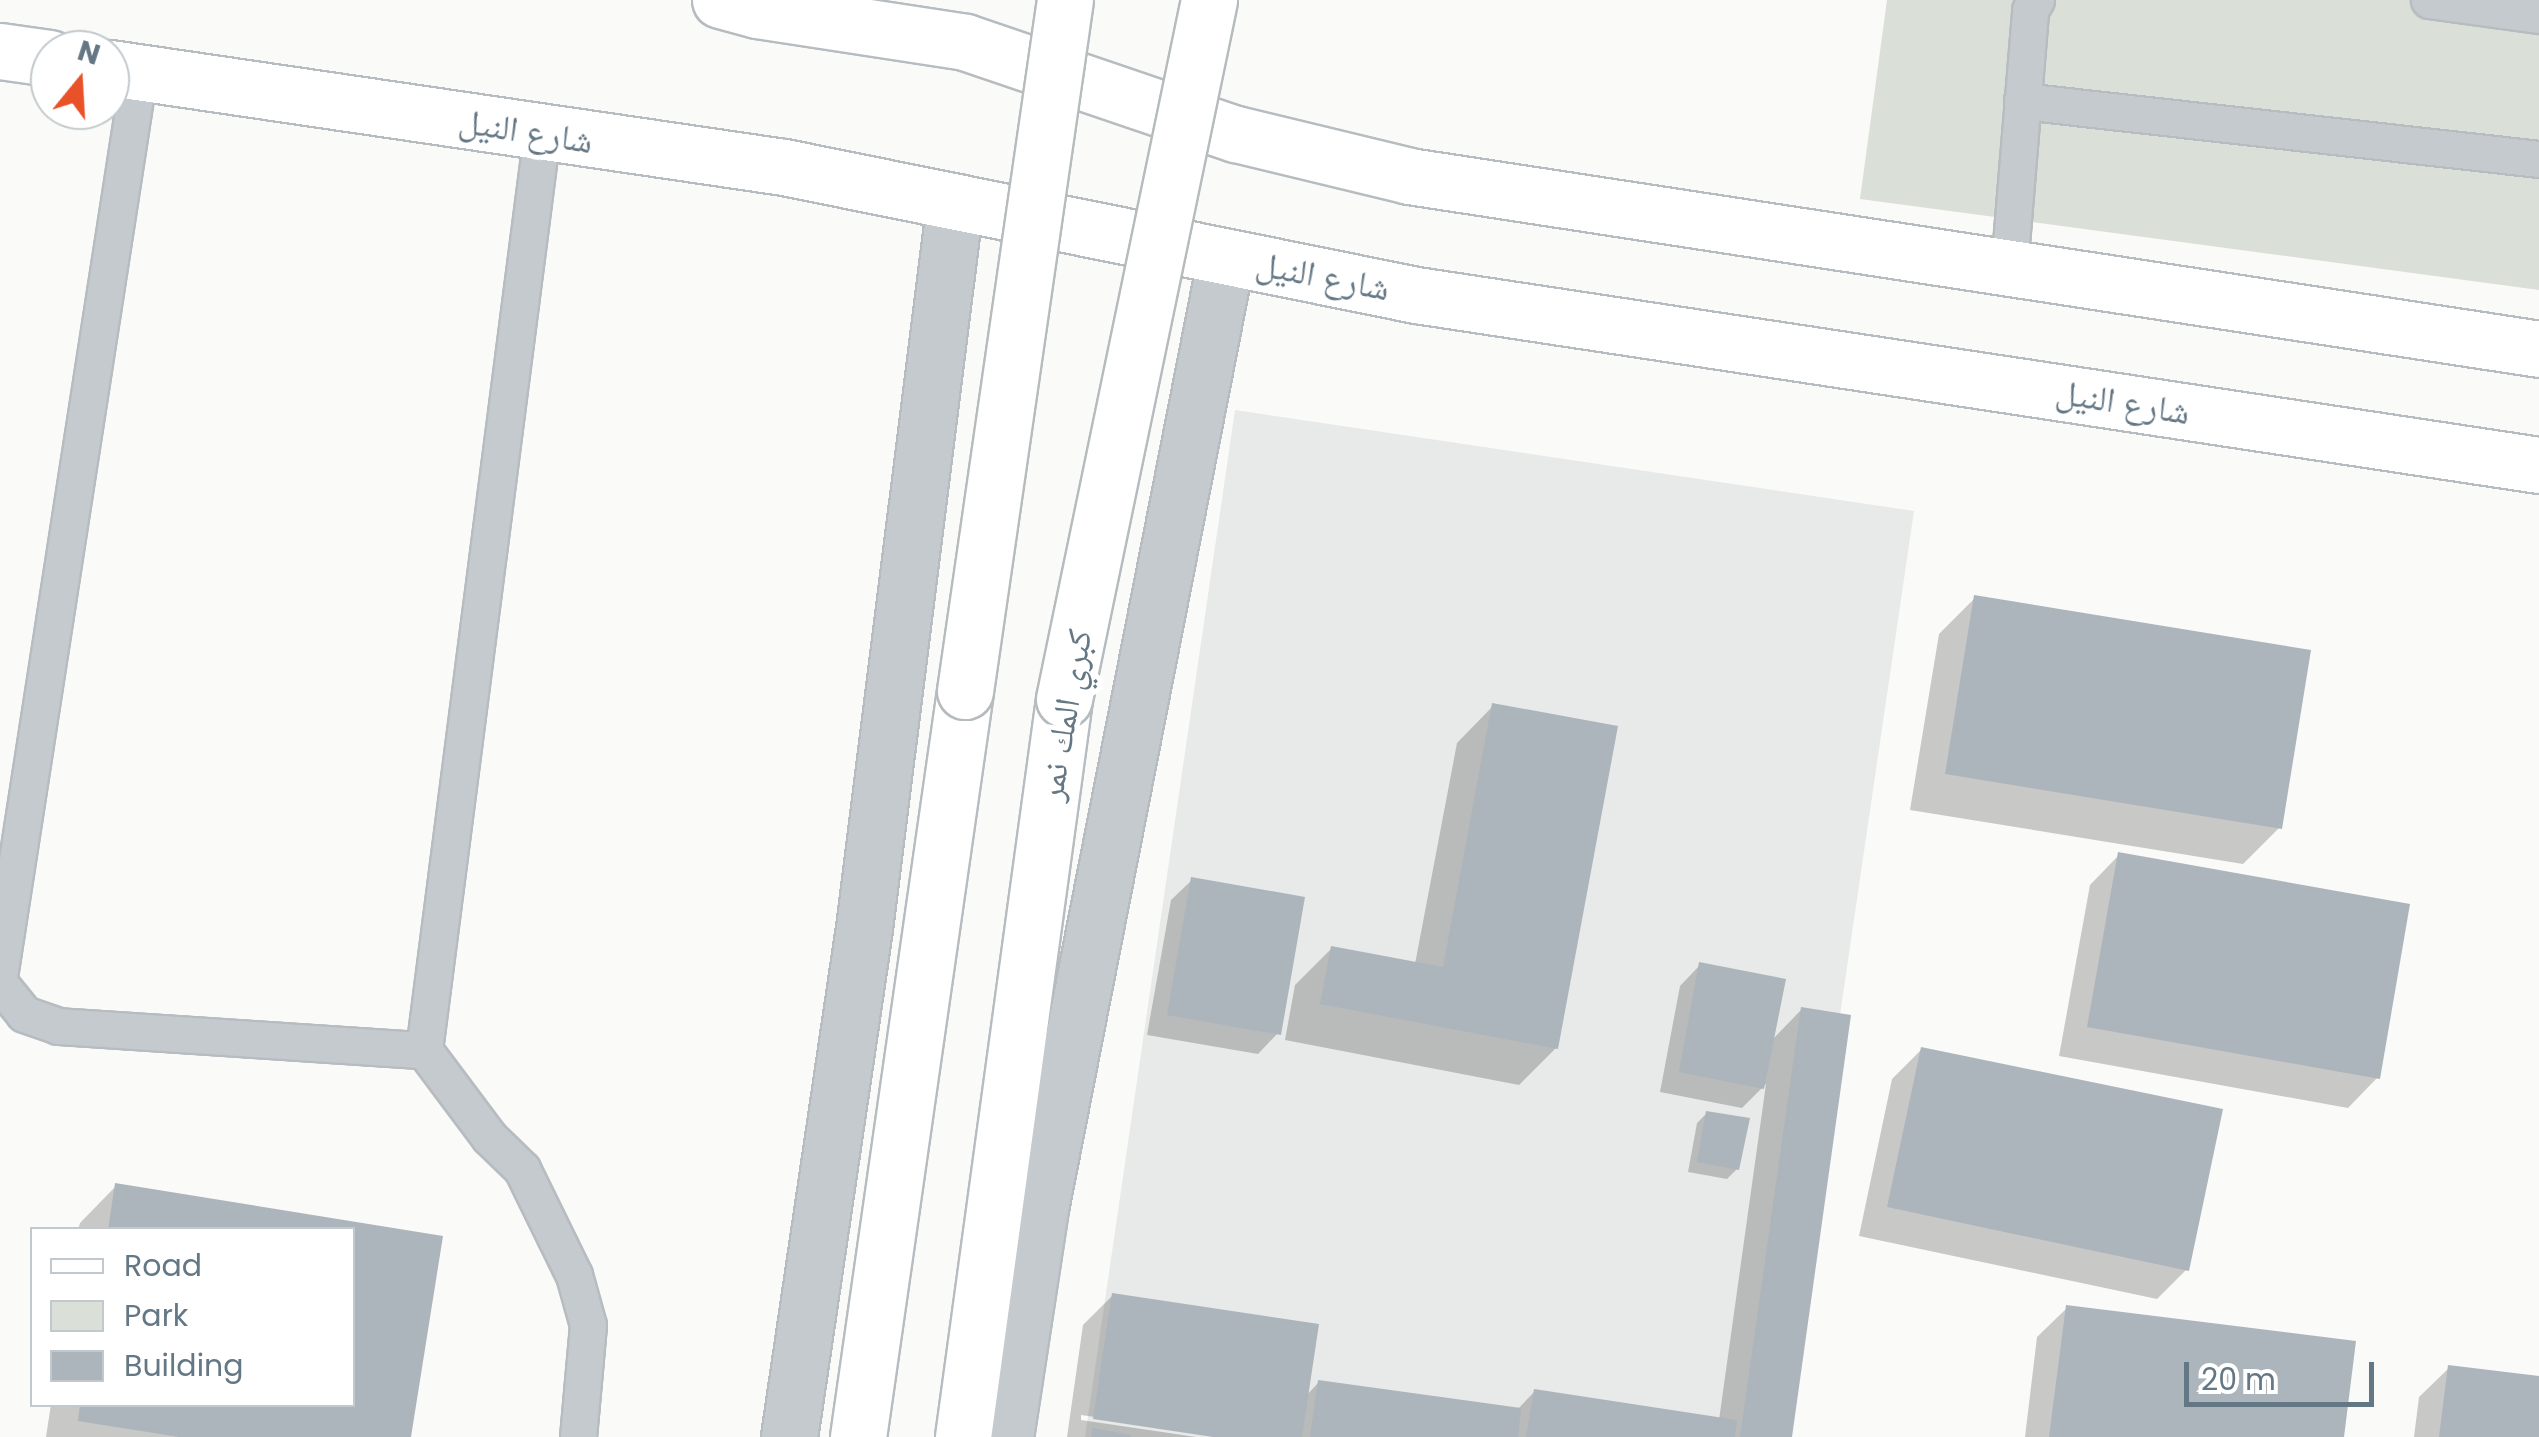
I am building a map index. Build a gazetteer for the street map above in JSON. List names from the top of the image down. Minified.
{"streets":{"main road":["شارع النيل","كبري المك نمر"]},"legend":["Road","Park","Building"],"scale_bar":"20 m","north":"top"}
